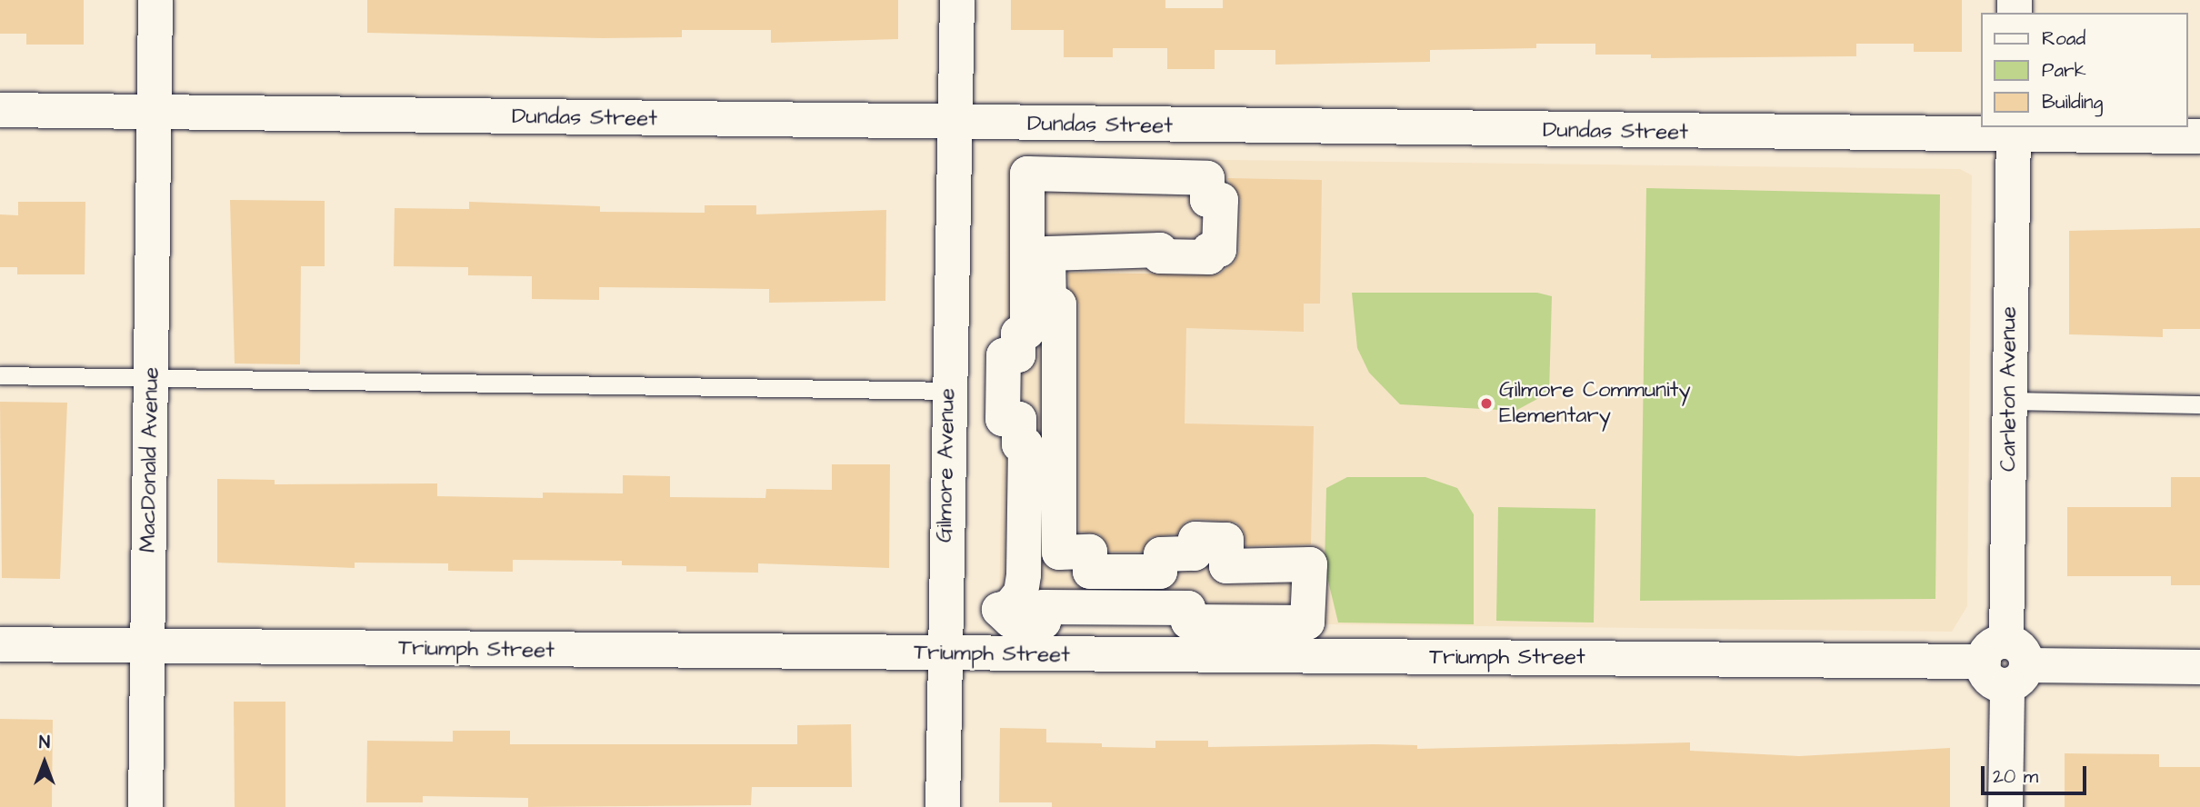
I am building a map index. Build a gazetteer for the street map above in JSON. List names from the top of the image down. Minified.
{"streets":{"street":["Dundas Street","Carleton Avenue","MacDonald Avenue","Gilmore Avenue","Triumph Street"]},"crossings":[["Dundas Street","Carleton Avenue"],["Dundas Street","MacDonald Avenue"],["Dundas Street","Gilmore Avenue"],["Carleton Avenue","Triumph Street"],["MacDonald Avenue","Triumph Street"],["Gilmore Avenue","Triumph Street"]],"places":["Gilmore Community Elementary"],"legend":["Road","Park","Building"],"scale_bar":"20 m","north":"top"}
